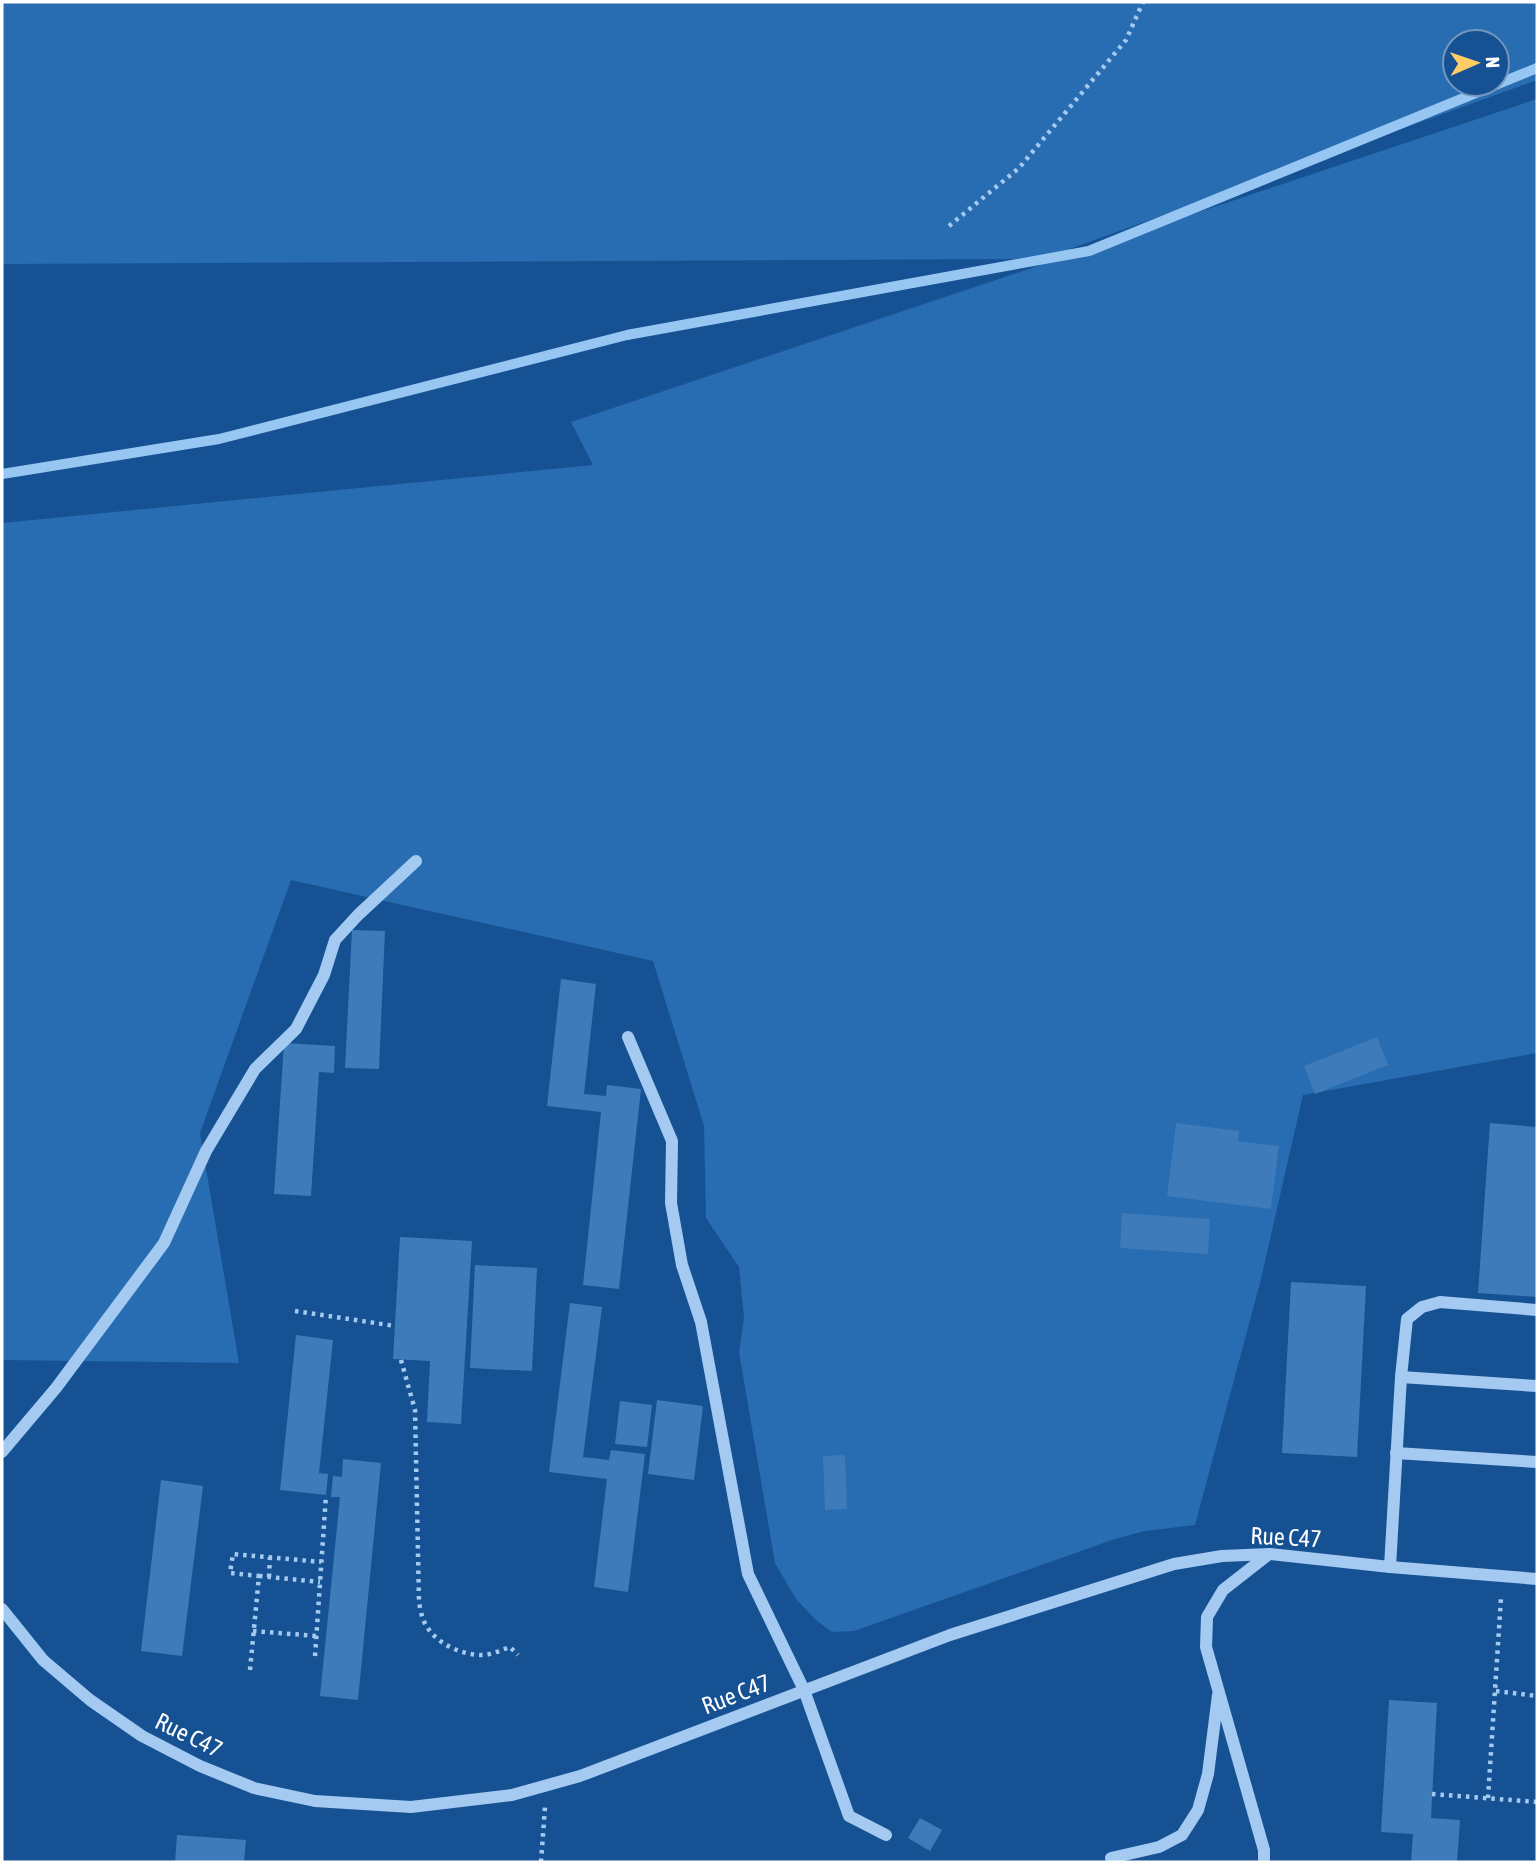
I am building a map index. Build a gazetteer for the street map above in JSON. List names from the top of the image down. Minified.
{"streets":{"street":["Rue C47"]},"north":"right"}
